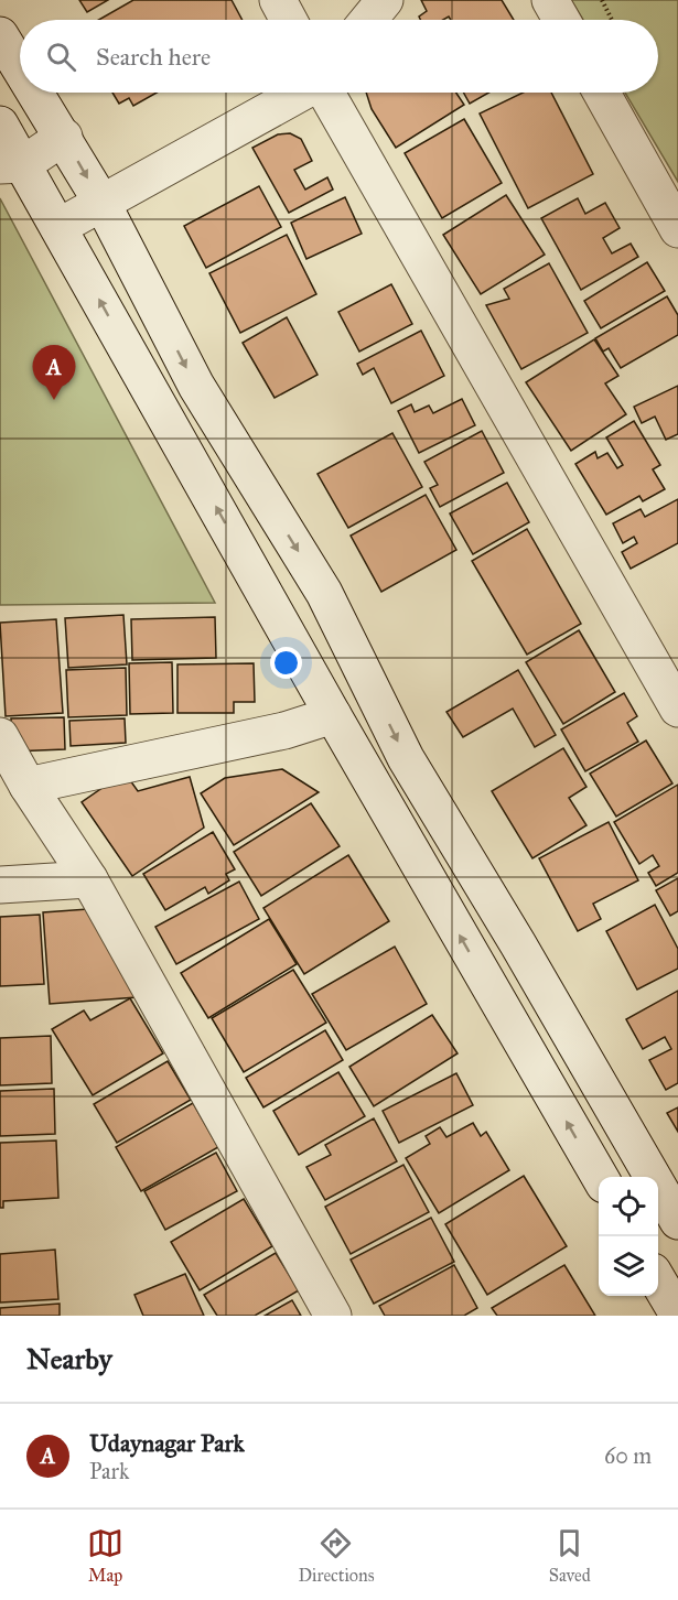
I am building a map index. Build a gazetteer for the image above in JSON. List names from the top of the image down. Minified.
{"page":{"search":"Search here","pins":"A","heading":"Nearby","list":[{"mark":"A","name":"Udaynagar Park","note":"Park","value":"60 m"}],"nav":["Map","Directions","Saved"]}}
